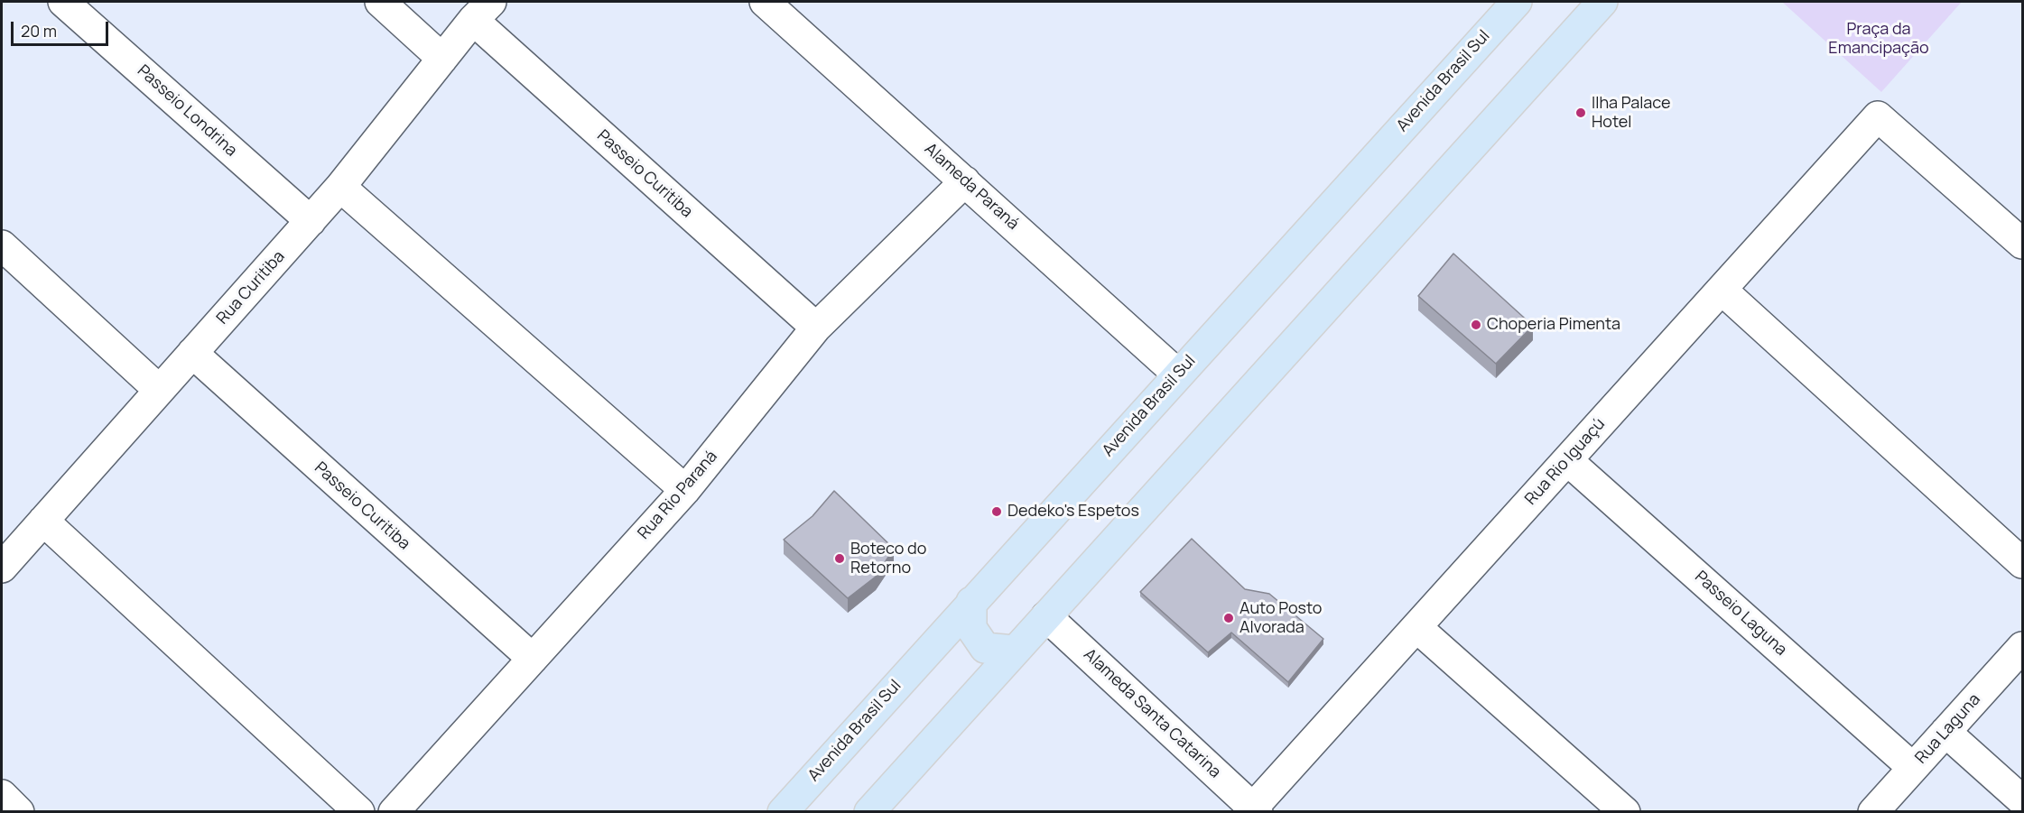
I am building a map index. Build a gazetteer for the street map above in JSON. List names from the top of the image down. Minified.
{"streets":{"main road":["Avenida Brasil Sul"],"street":["Passeio Londrina","Passeio Curitiba","Alameda Paraná","Rua Curitiba","Rua Rio Iguaçú","Rua Rio Paraná","Passeio Laguna","Alameda Santa Catarina","Rua Laguna"]},"crossings":[["Avenida Brasil Sul","Alameda Paraná"],["Passeio Londrina","Rua Curitiba"],["Passeio Curitiba","Rua Curitiba"],["Passeio Curitiba","Rua Rio Paraná"],["Alameda Paraná","Rua Rio Paraná"],["Rua Rio Iguaçú","Passeio Laguna"],["Rua Rio Iguaçú","Alameda Santa Catarina"],["Passeio Laguna","Rua Laguna"]],"parks":["Praça da Emancipação"],"places":["Ilha Palace Hotel","Choperia Pimenta","Dedeko's Espetos","Boteco do Retorno","Auto Posto Alvorada"],"scale_bar":"20 m"}
